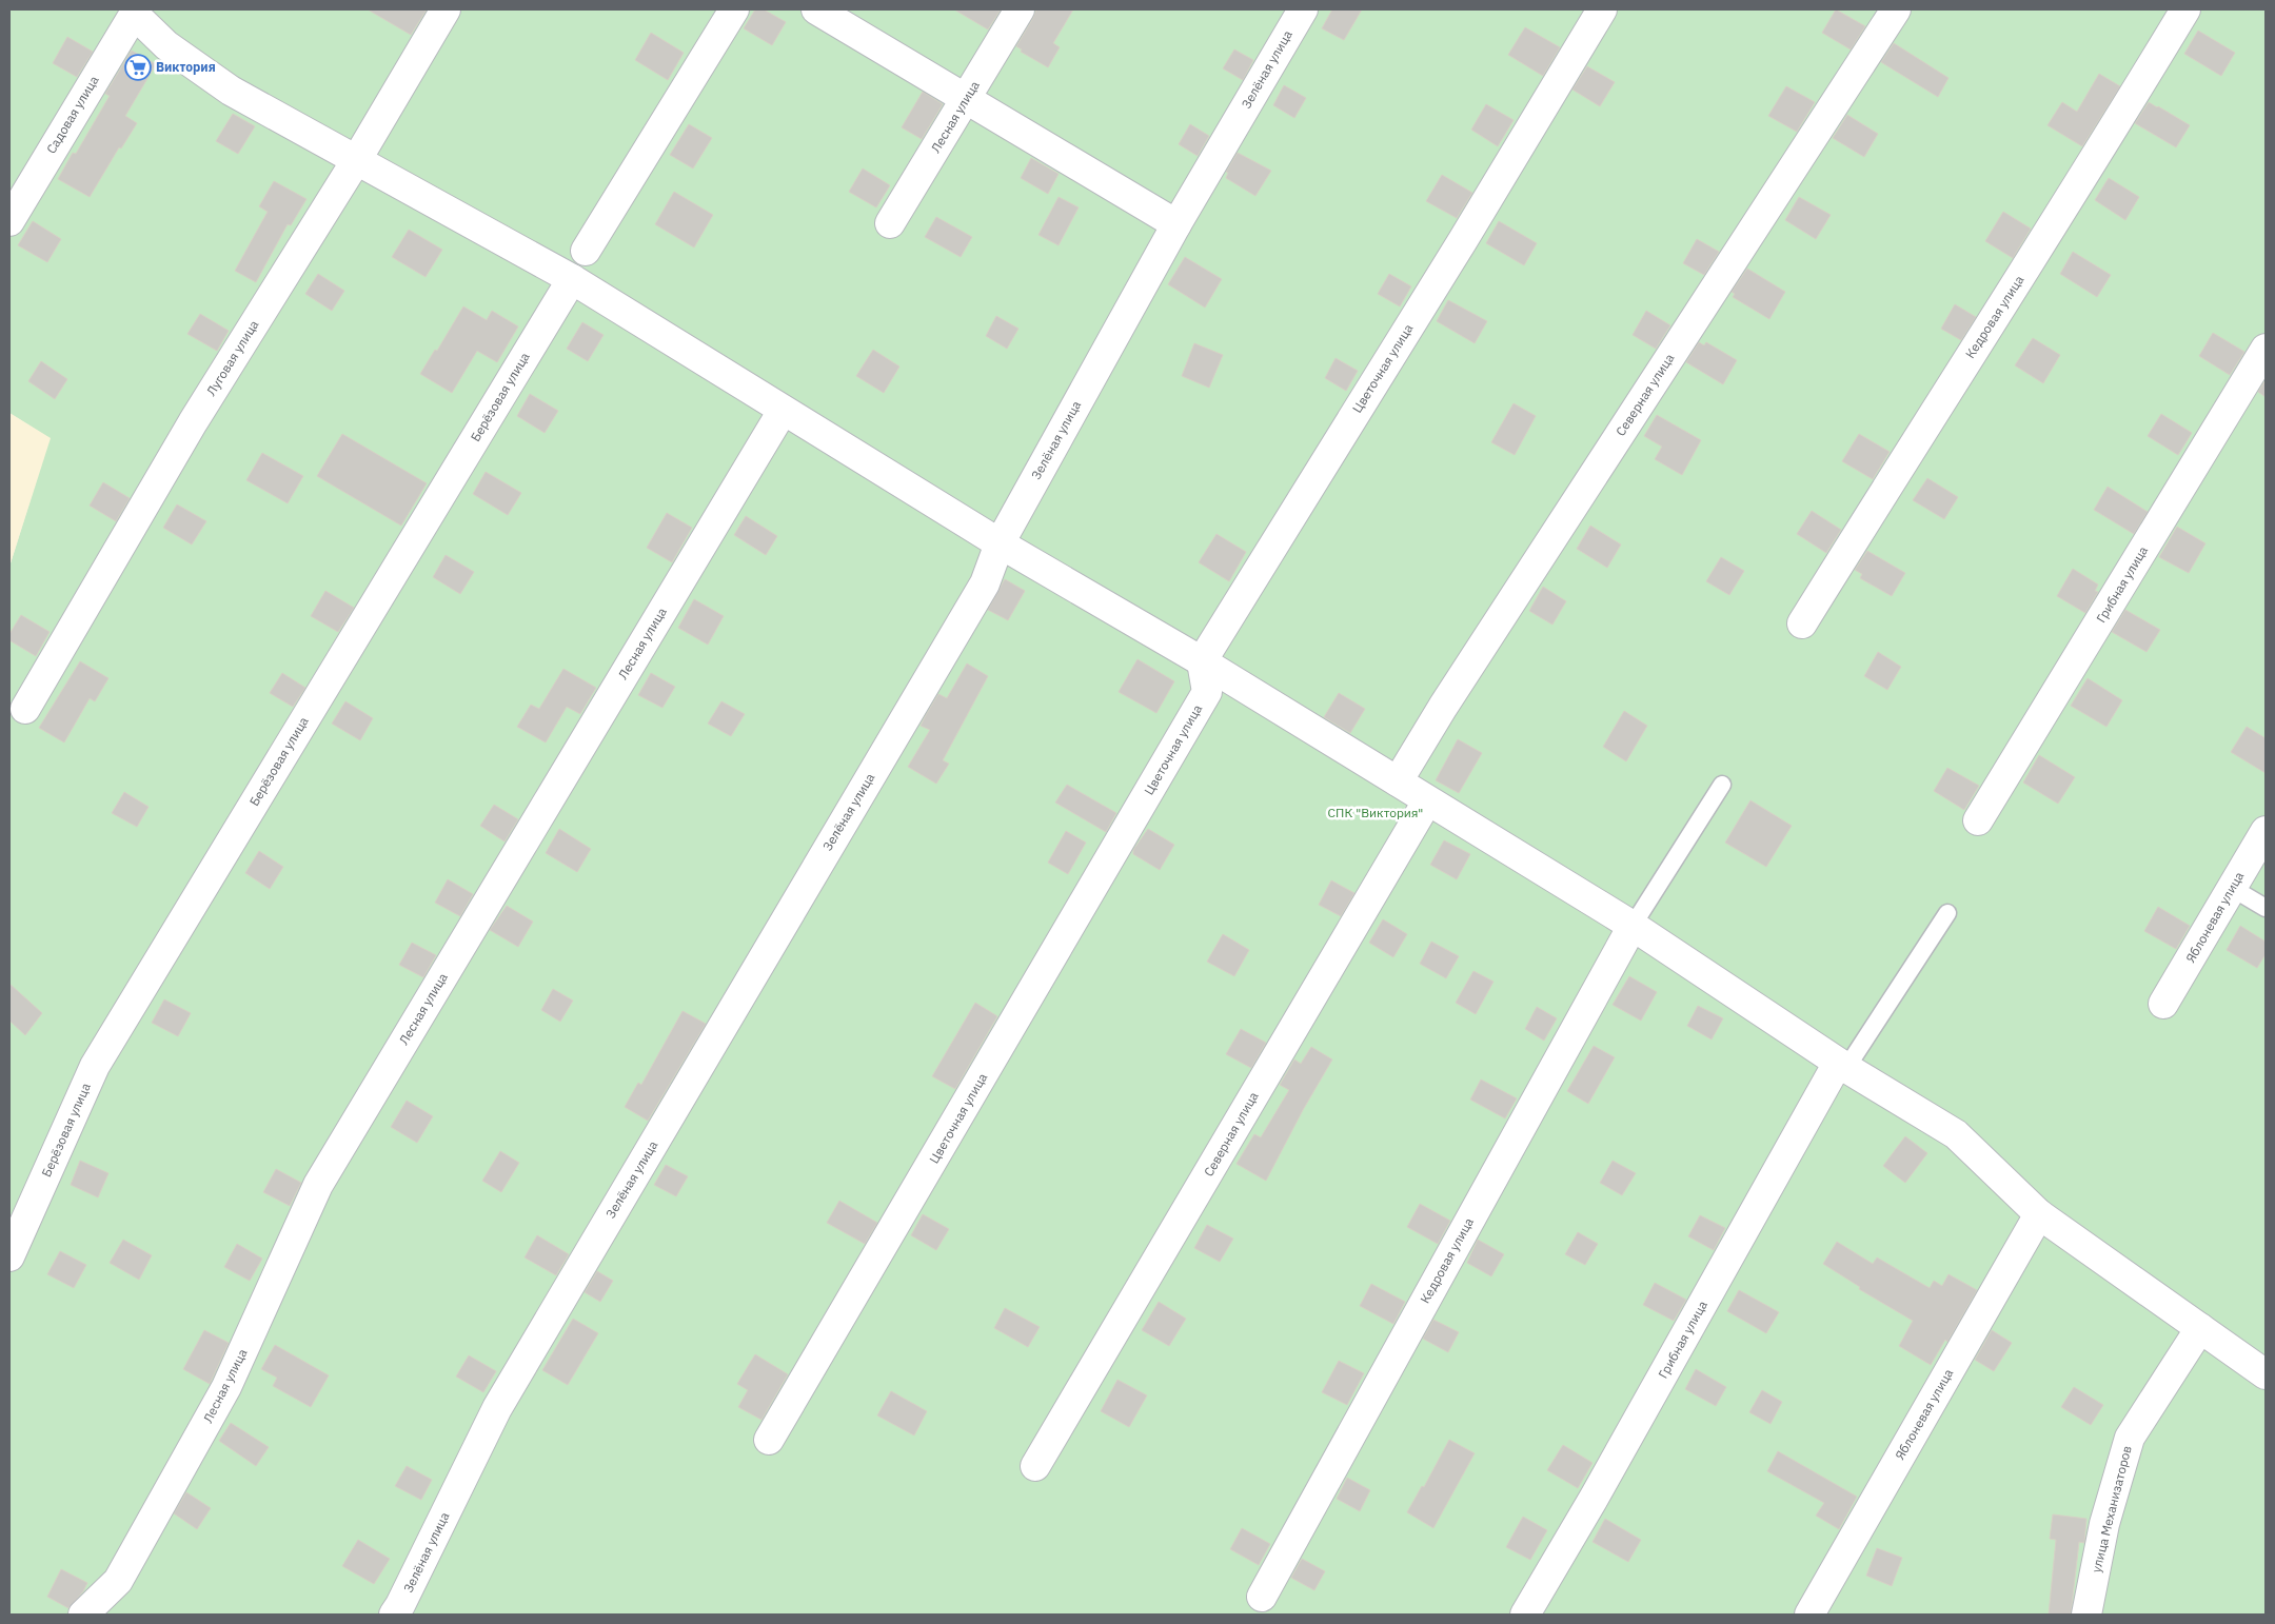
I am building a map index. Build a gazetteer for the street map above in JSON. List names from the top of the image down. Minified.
{"streets":{"street":["Зелёная улица","Садовая улица","Лесная улица","Кедровая улица","Луговая улица","Цветочная улица","Северная улица","Берёзовая улица","Грибная улица","Яблоневая улица","улица Механизаторов"]},"parks":["СПК \"Виктория\""],"places":{"supermarket":["Виктория"]}}
